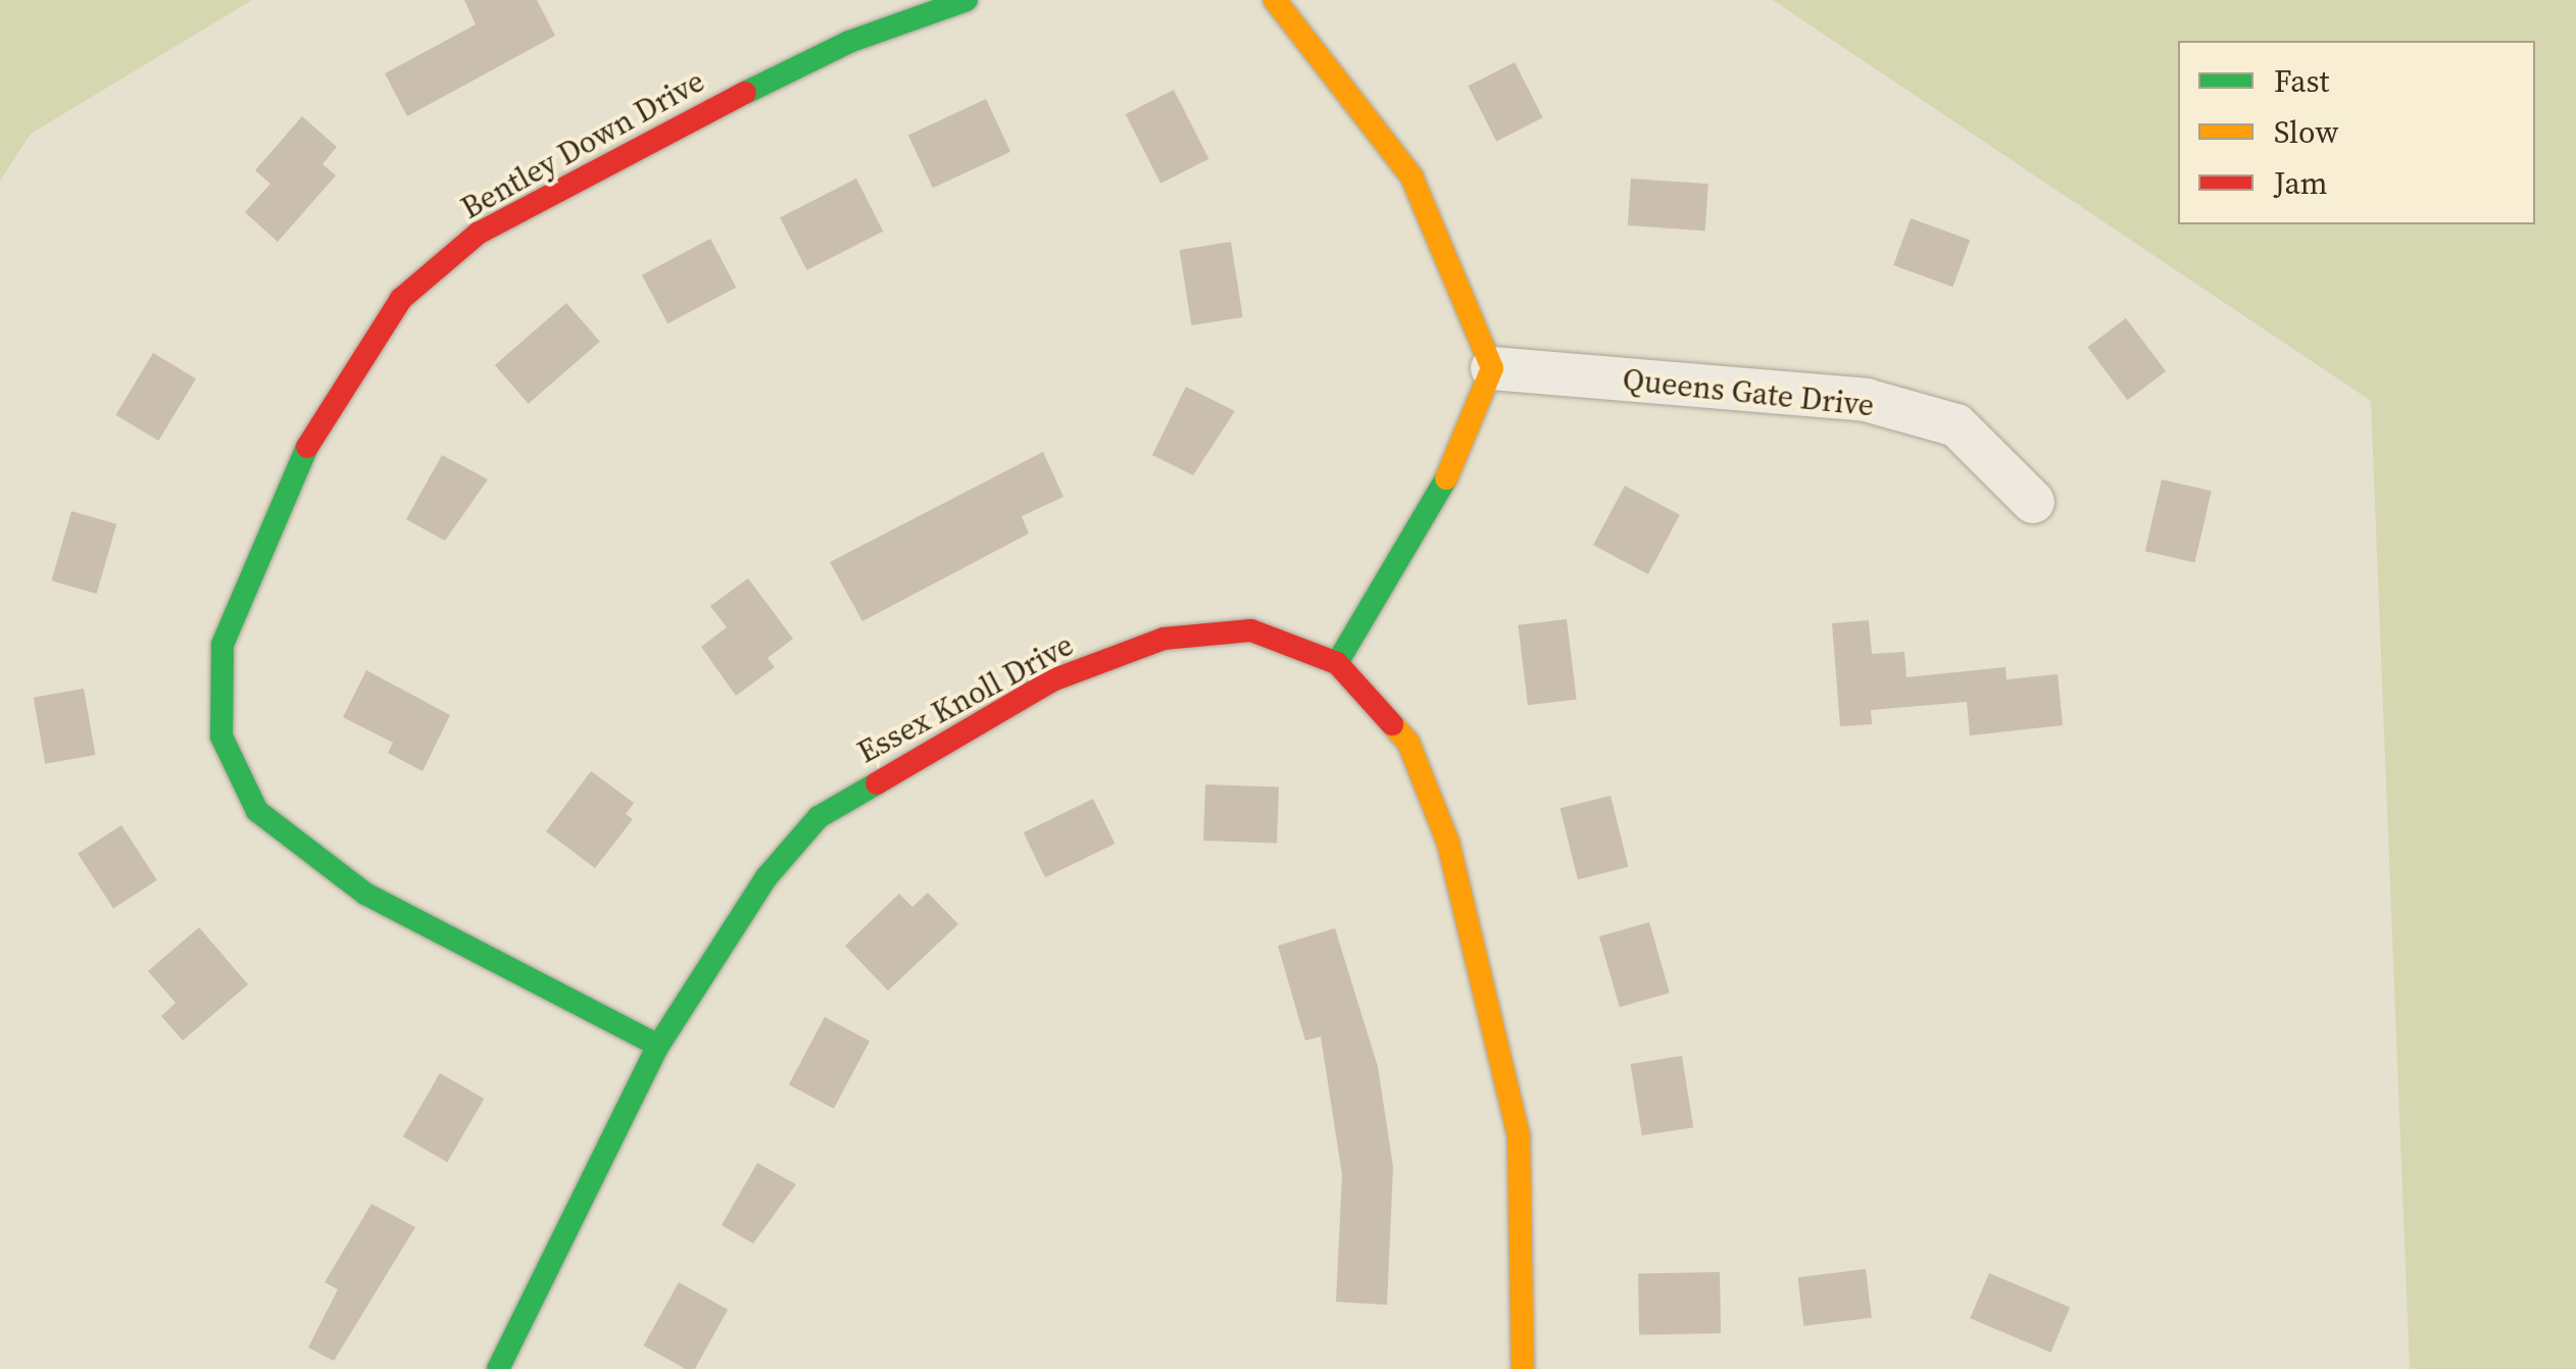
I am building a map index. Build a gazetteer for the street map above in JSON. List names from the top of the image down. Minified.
{"streets":{"street":["Bentley Down Drive","Queens Gate Drive","Essex Knoll Drive"]},"crossings":[["Bentley Down Drive","Essex Knoll Drive"]],"legend":["Fast","Slow","Jam"]}
